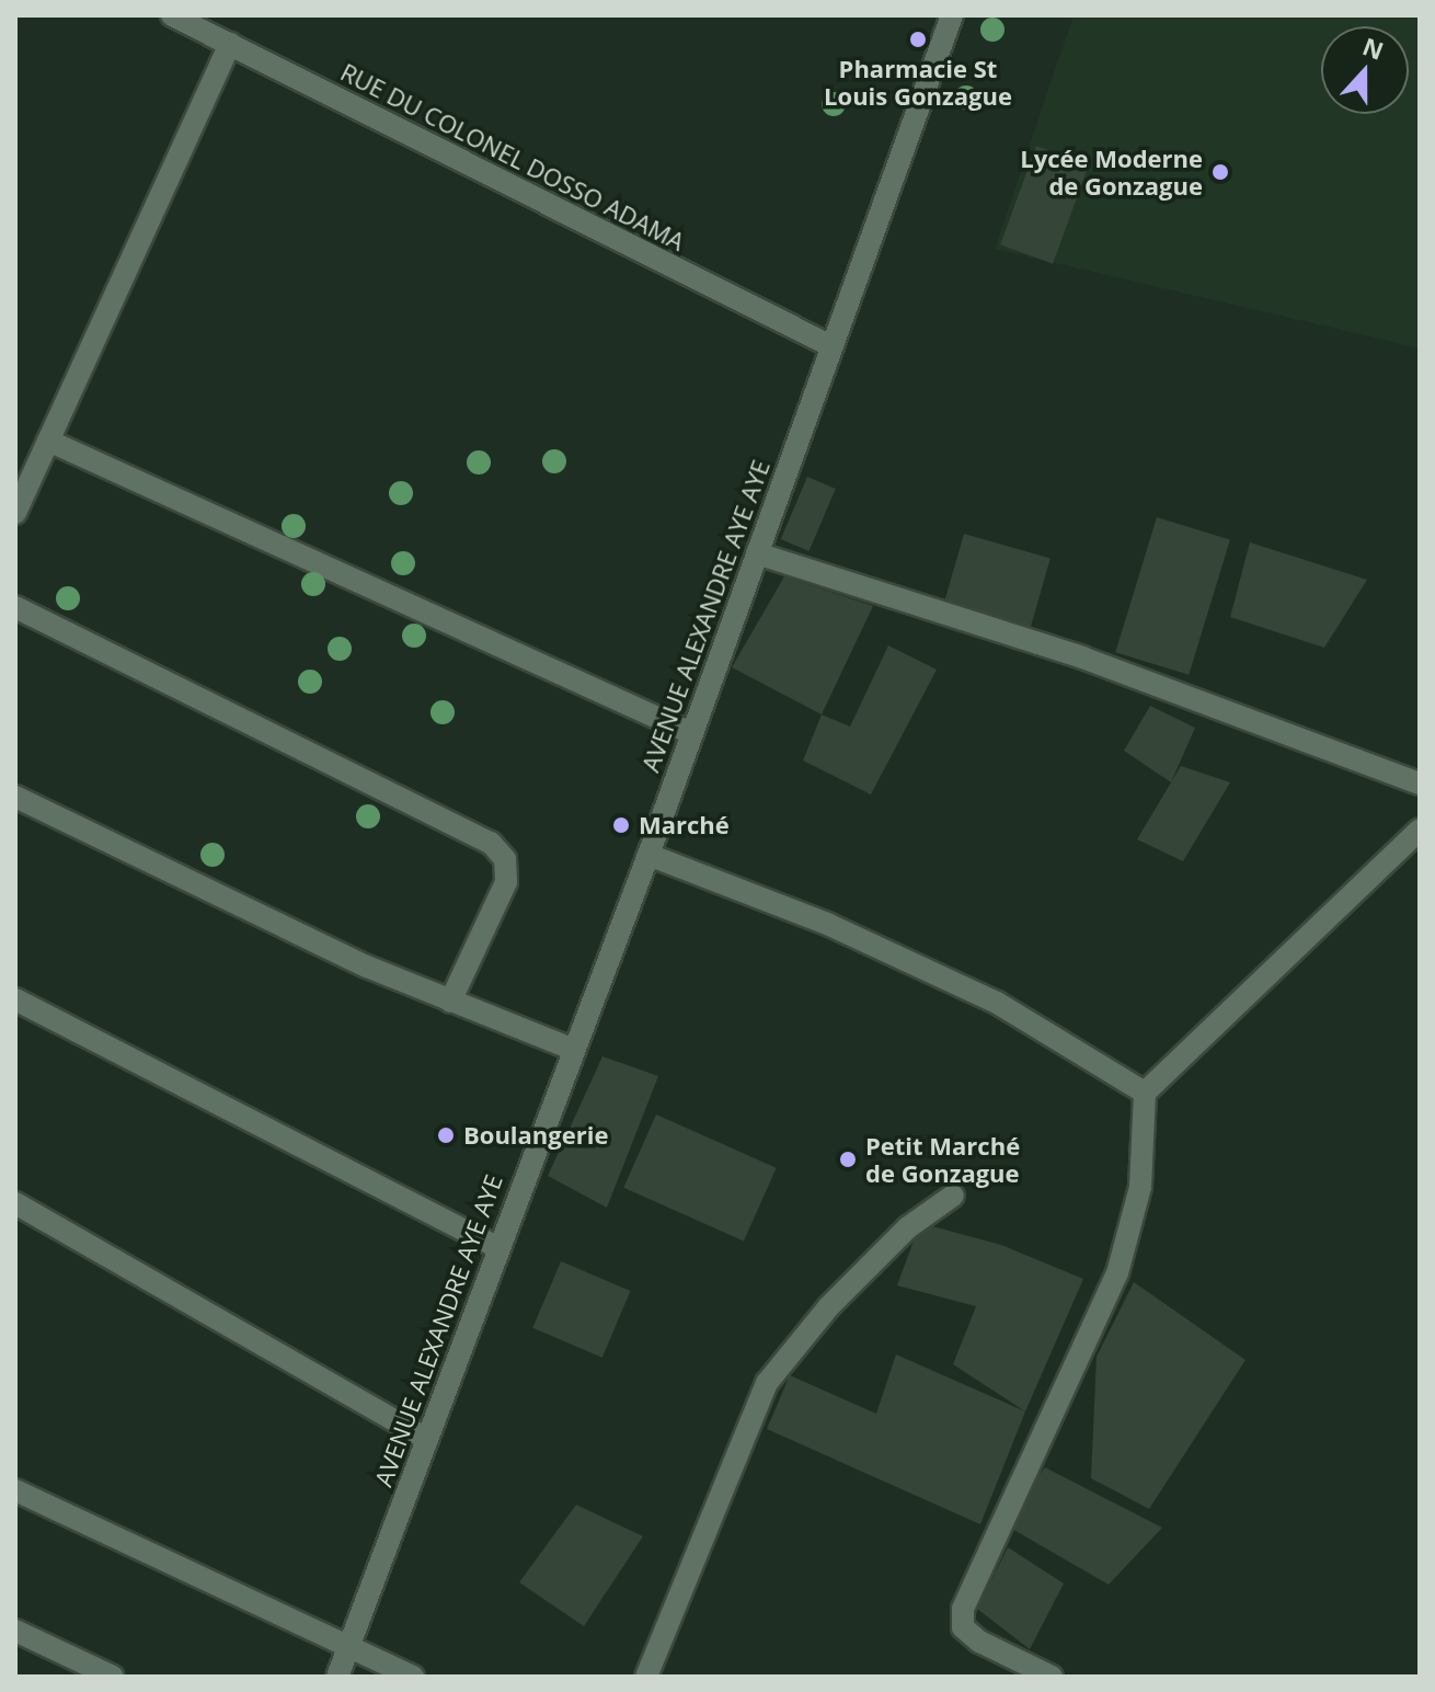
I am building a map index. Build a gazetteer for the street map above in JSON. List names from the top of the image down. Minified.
{"streets":{"street":["RUE DU COLONEL DOSSO ADAMA","AVENUE ALEXANDRE AYE AYE"]},"crossings":[["RUE DU COLONEL DOSSO ADAMA","AVENUE ALEXANDRE AYE AYE"]],"places":["Pharmacie St Louis Gonzague","Lycée Moderne de Gonzague","Marché","Boulangerie","Petit Marché de Gonzague"],"north":"top"}
